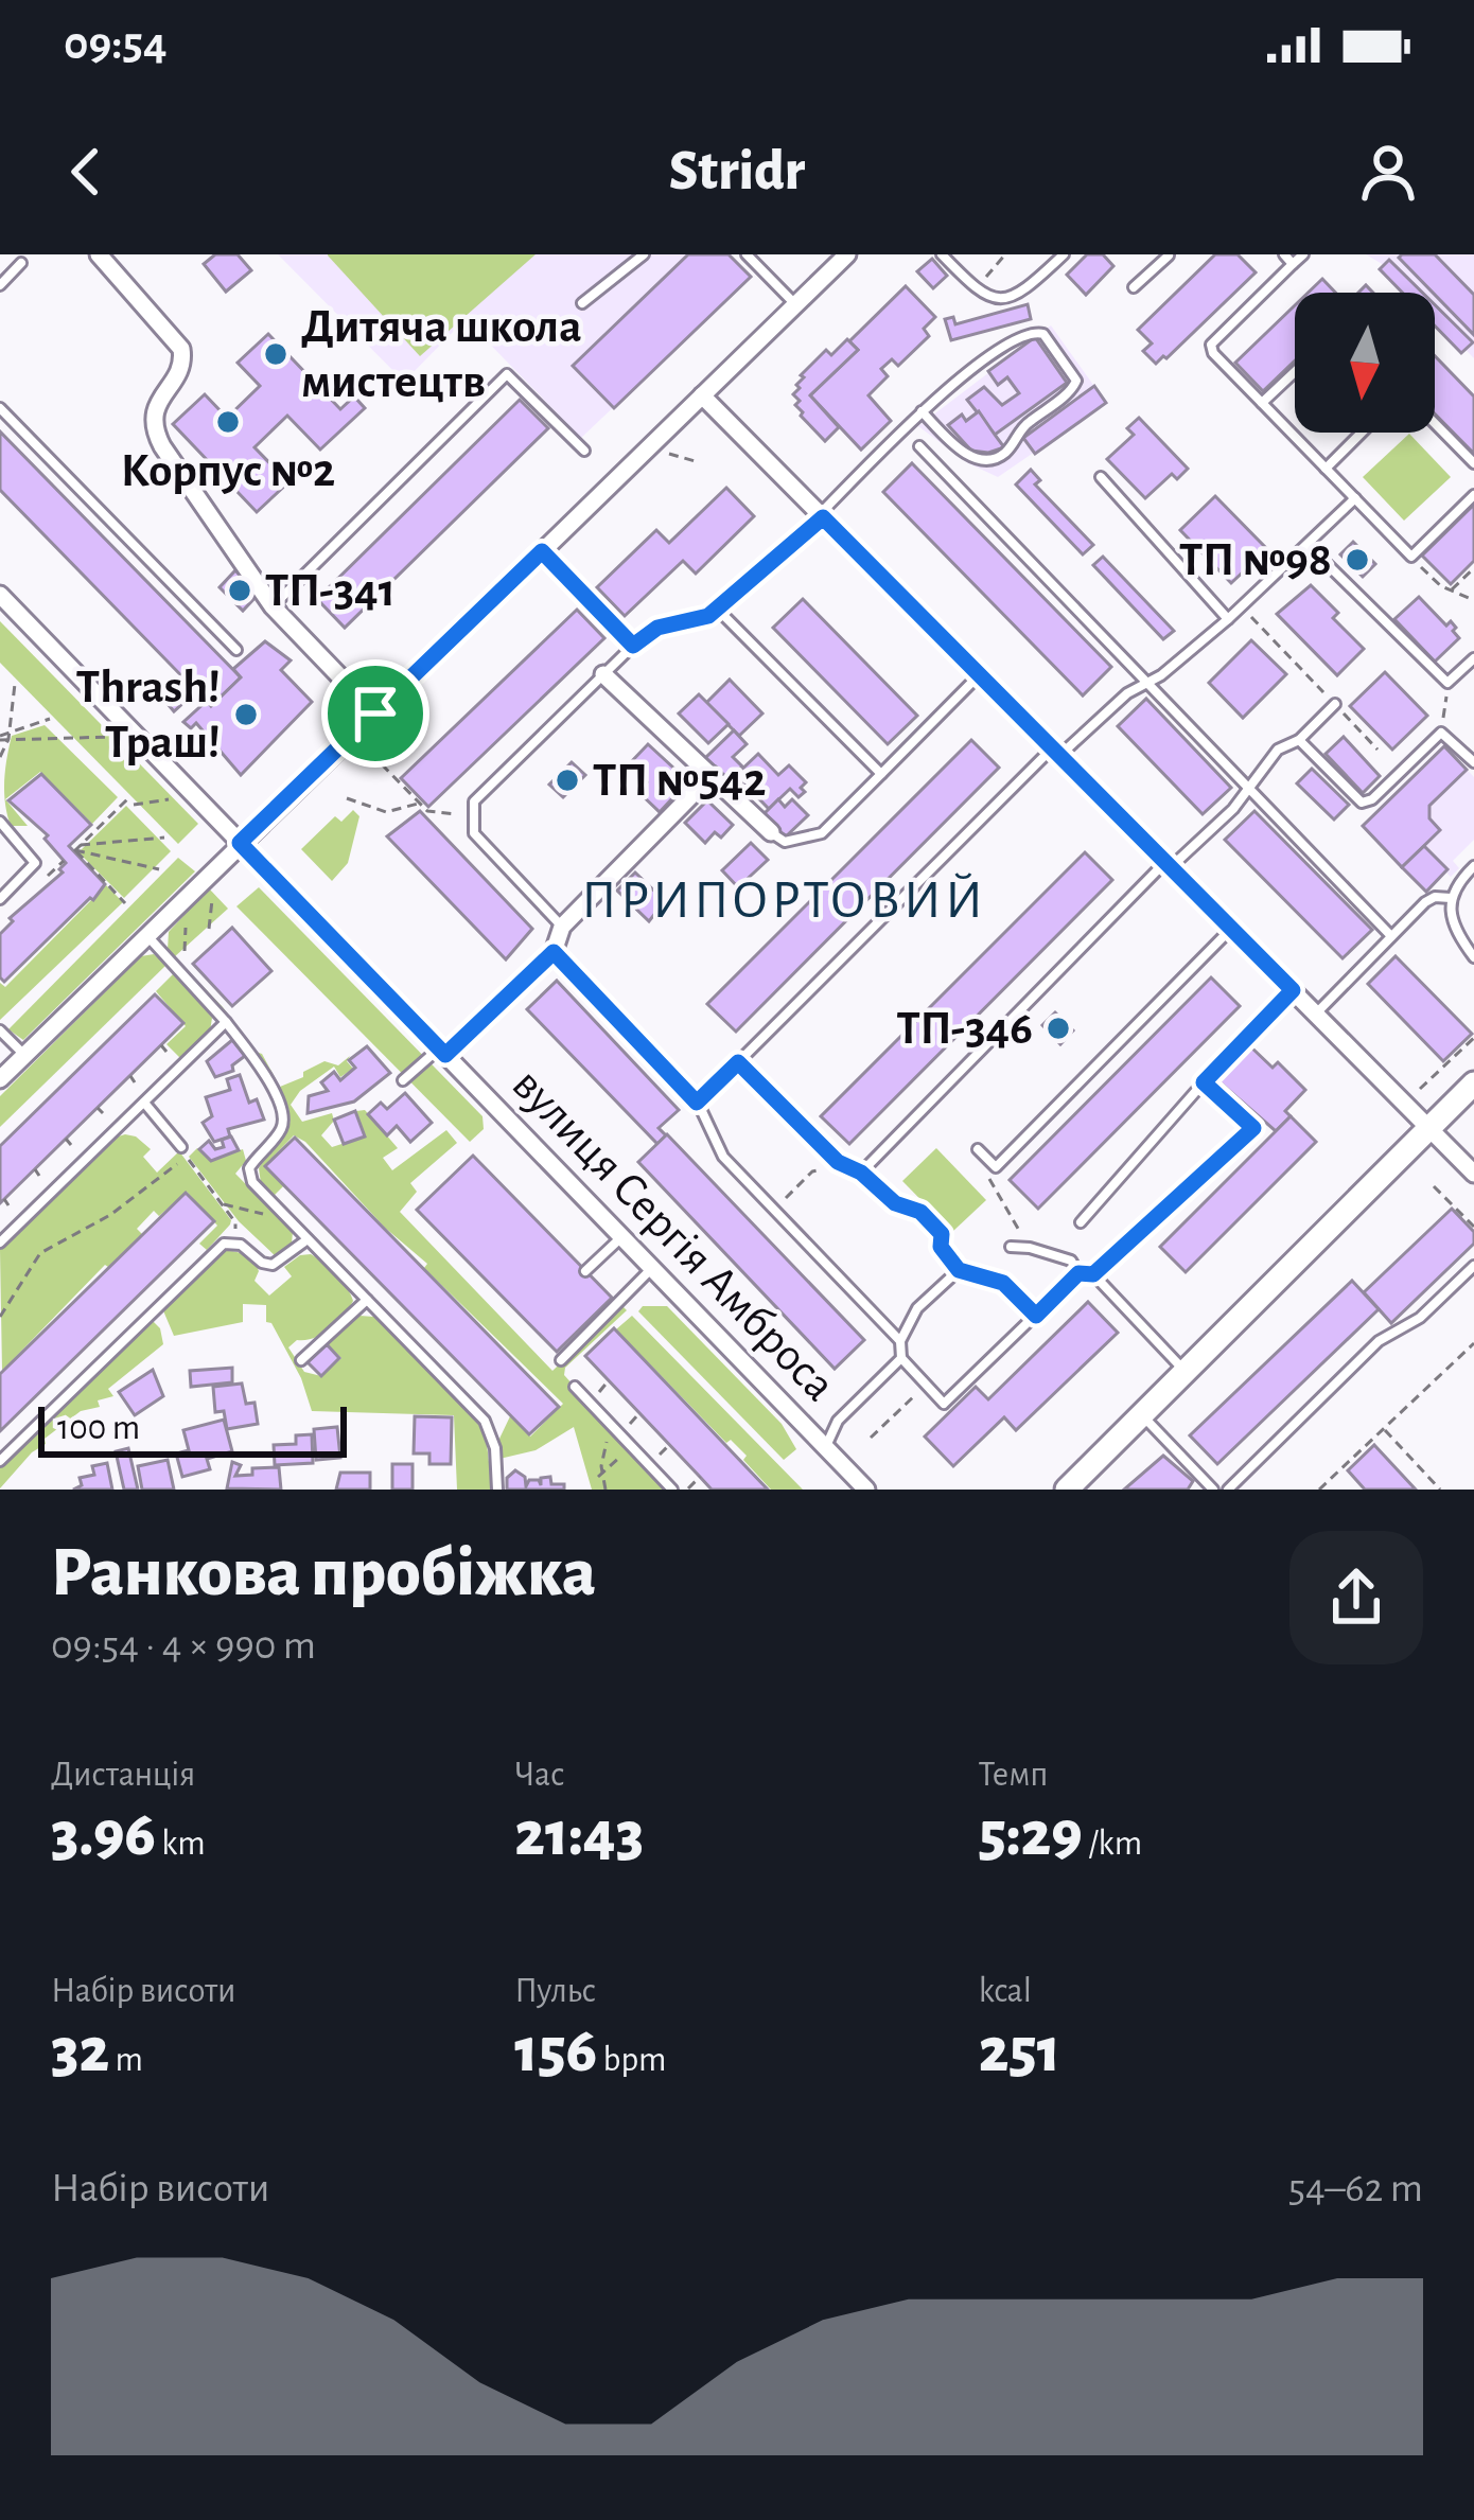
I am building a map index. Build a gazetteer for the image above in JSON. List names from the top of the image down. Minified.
{"streets":{"street":["вулиця Сергія Амброса"]},"districts":["ПРИПОРТОВИЙ"],"places":["Дитяча школа мистецтв","Корпус №2","ТП №98","ТП-341","Thrash! Траш!","ТП №542","ТП-346"],"scale_bar":"100 m","north":"bottom","page":{"status":"09:54","header":"Stridr","scale":"100 m","heading":["Ранкова пробіжка","09:54 · 4 × 990 m"],"stats":[["Дистанція","3.96 km"],["Час","21:43"],["Темп","5:29 /km"],["Набір висоти","32 m"],["Пульс","156 bpm"],["kcal","251"]],"chart":["Набір висоти","54–62 m"]}}
